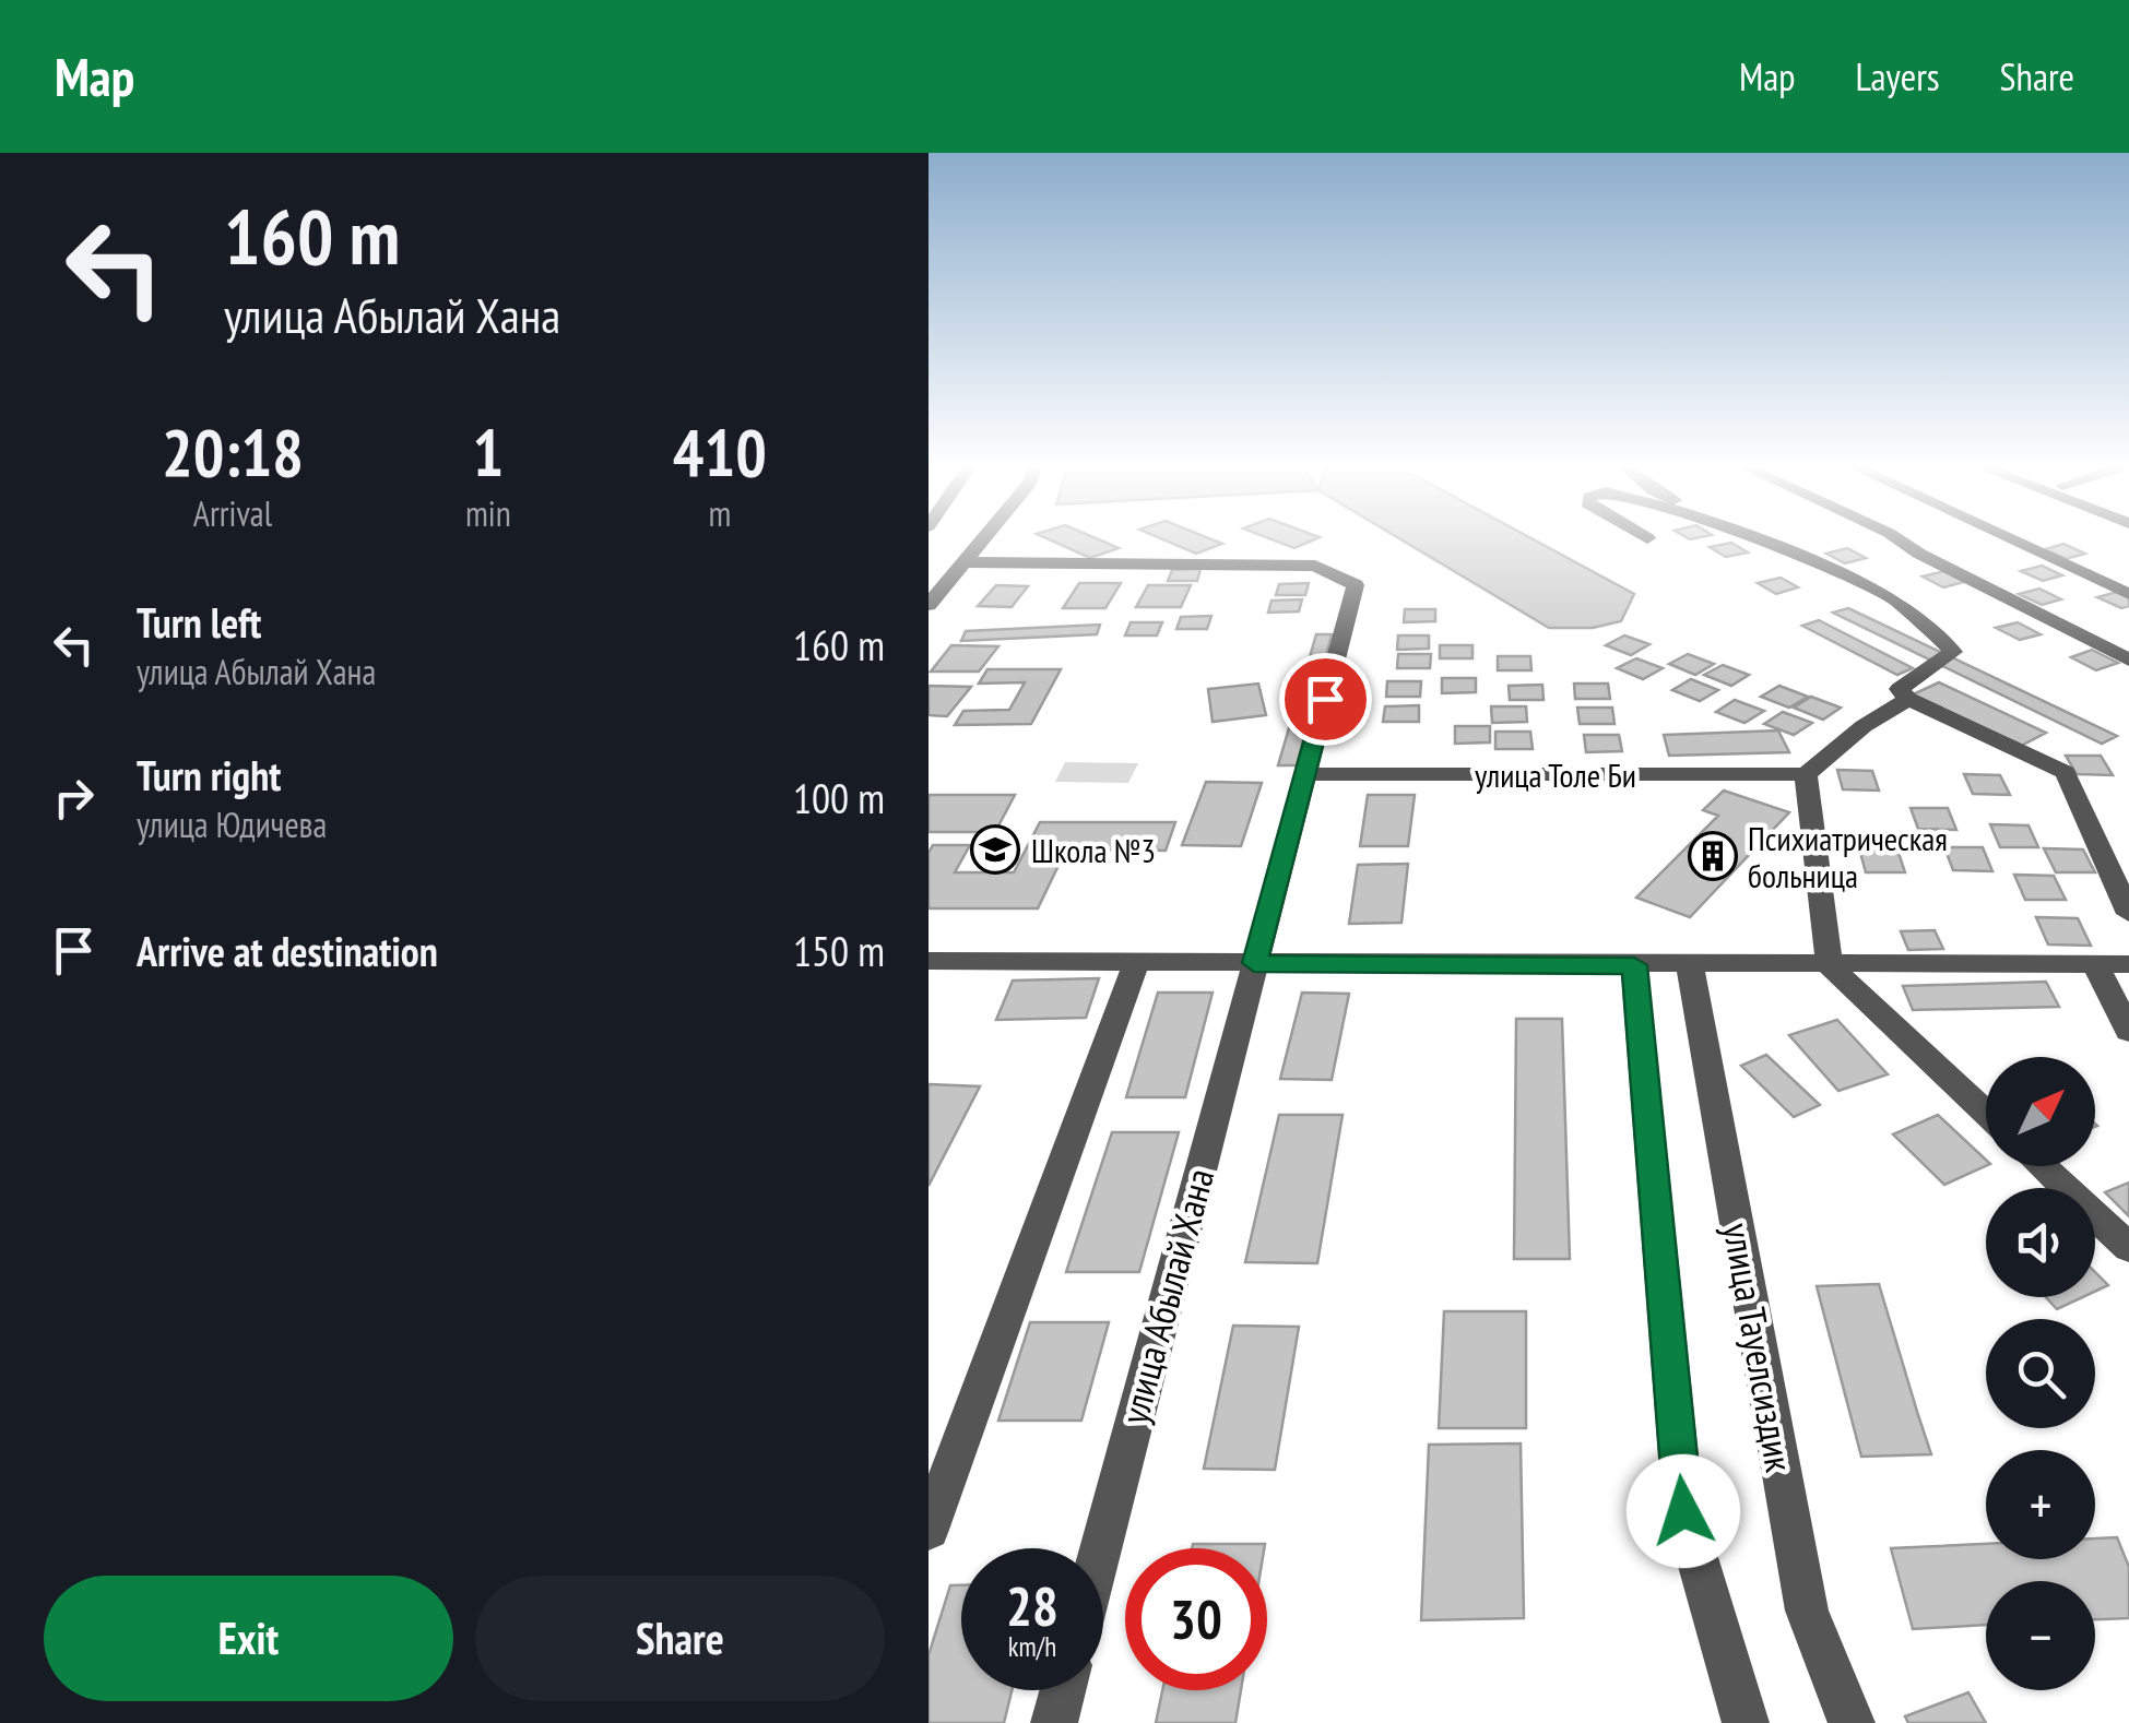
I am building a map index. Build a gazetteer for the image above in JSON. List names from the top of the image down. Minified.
{"streets":{"street":["улица Толе Би","улица Абылай Хана","улица Тауелсиздик"]},"crossings":[["улица Толе Би","улица Абылай Хана"]],"places":{"school or university":["Школа №3"],"building":["Психиатрическая больница"]},"north":"top right","page":{"header":"Map","nav":["Map","Layers","Share"],"turn":["160 m","улица Абылай Хана"],"eta":["20:18","Arrival","1","min","410","m"],"list":[{"name":"Turn left","note":"улица Абылай Хана","value":"160 m"},{"name":"Turn right","note":"улица Юдичева","value":"100 m"},{"name":"Arrive at destination","value":"150 m"}],"map_buttons":["+","−"],"speed":"28 km/h","limit":"30","buttons":["Exit","Share"]}}
